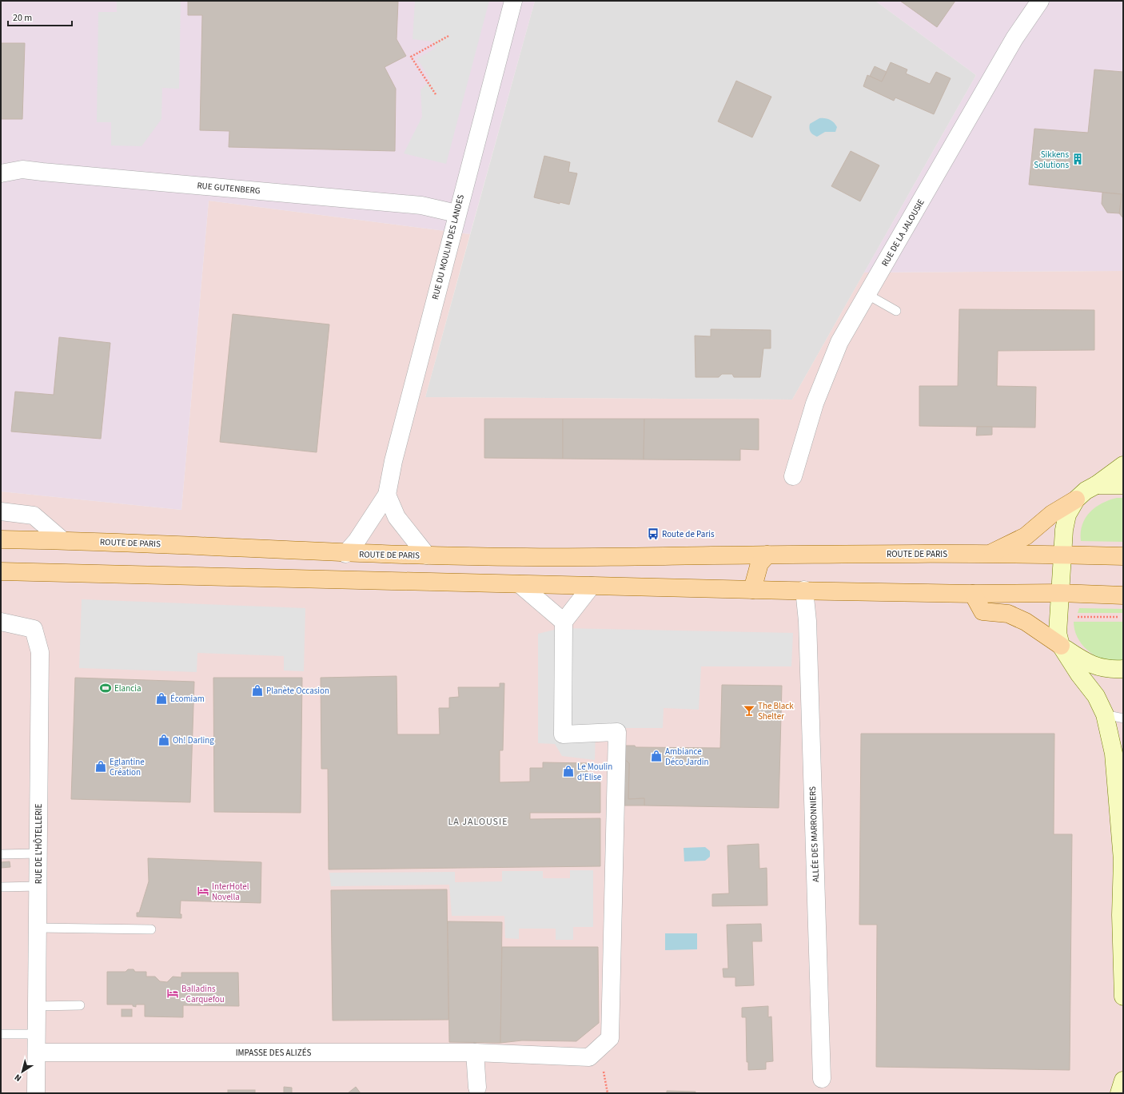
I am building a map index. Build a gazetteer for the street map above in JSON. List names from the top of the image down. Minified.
{"streets":{"main road":["ROUTE DE PARIS"],"street":["RUE GUTENBERG","RUE DE LA JALOUSIE","RUE DU MOULIN DES LANDES","ALLÉE DES MARRONNIERS","RUE DE L'HÔTELLERIE","IMPASSE DES ALIZÉS"]},"crossings":[["RUE GUTENBERG","RUE DU MOULIN DES LANDES"],["RUE DU MOULIN DES LANDES","ROUTE DE PARIS"],["RUE DE L'HÔTELLERIE","IMPASSE DES ALIZÉS"]],"districts":["LA JALOUSIE"],"places":{"building":["Sikkens Solutions"],"bus stop":["Route de Paris"],"sports":["Elancia"],"shop":["Planète Occasion","Écomiam","Oh! Darling","Ambiance Déco Jardin","Eglantine Création","Le Moulin d’Elise"],"bar":["The Black Shelter"],"hotel":["InterHotel Novella","Balladins - Carquefou"]},"scale_bar":"20 m","north":"bottom left"}
